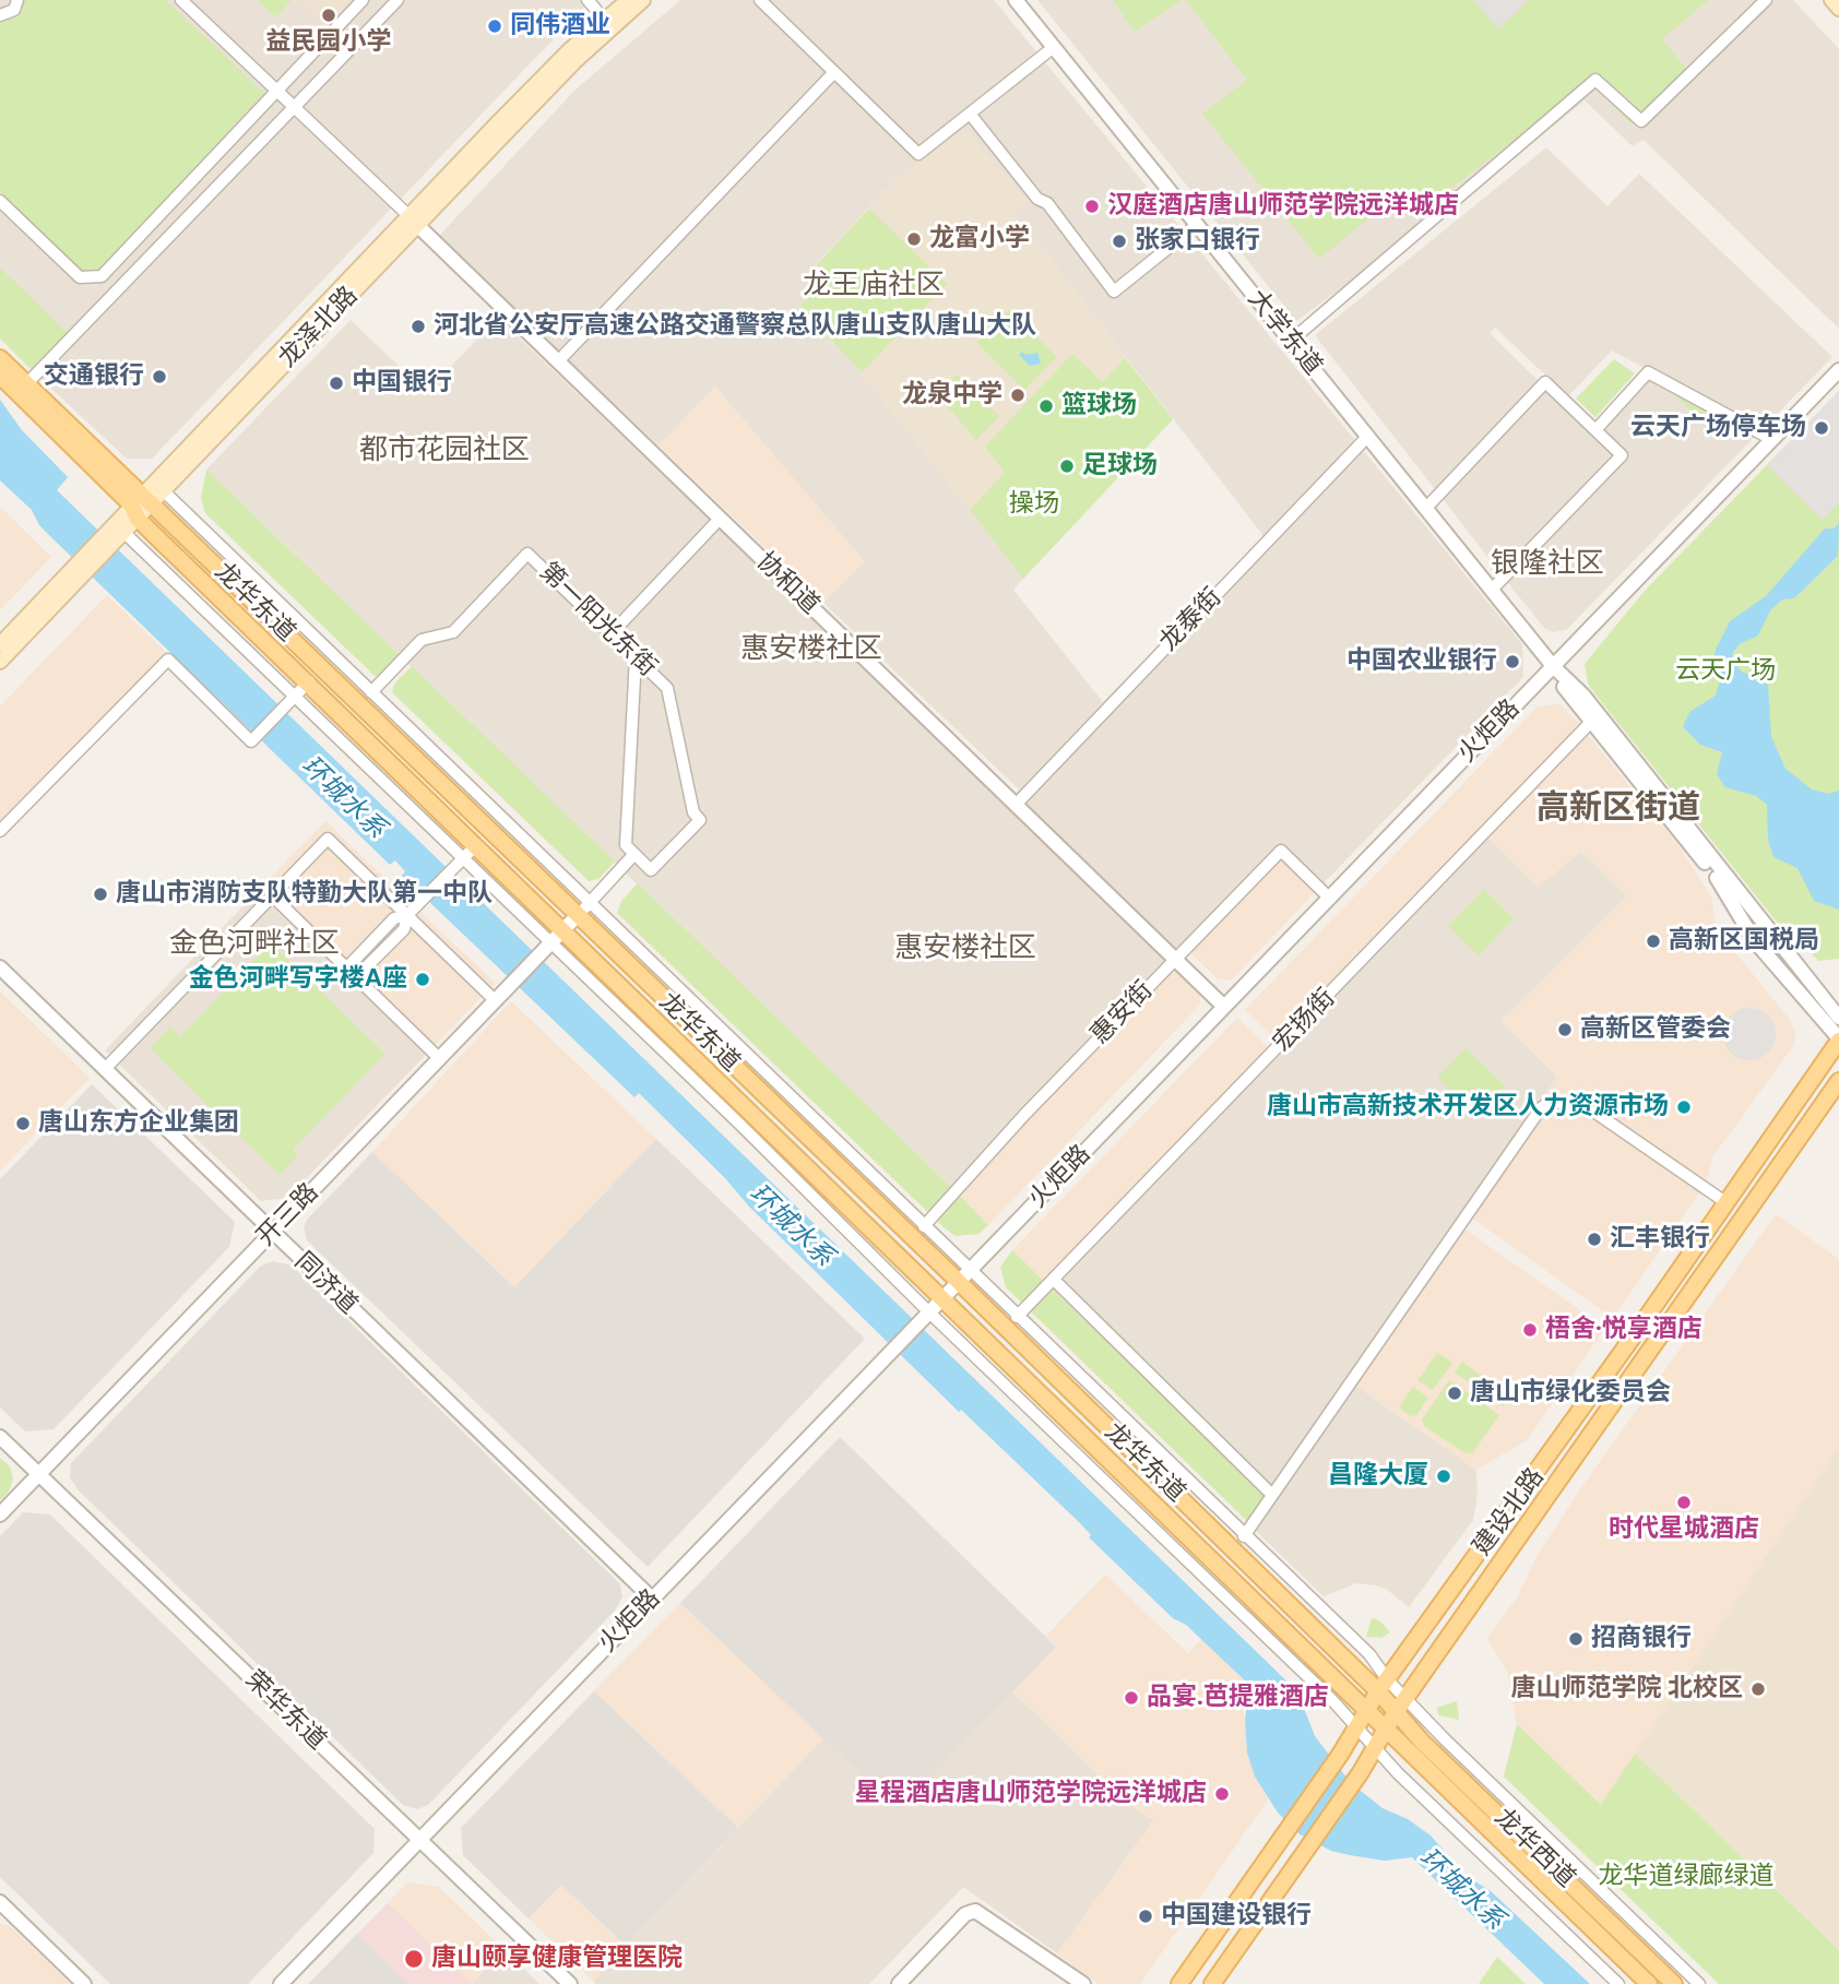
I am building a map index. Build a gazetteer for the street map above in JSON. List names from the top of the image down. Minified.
{"streets":{"main road":["龙泽北路","龙华东道","建设北路","龙华西道"],"street":["大学东道","协和道","第一阳光东街","龙泰街","火炬路","惠安街","宏扬街","开三路","同济道","荣华东道"]},"crossings":[["龙泽北路","协和道"],["龙泽北路","龙华东道"],["大学东道","龙泰街"],["大学东道","火炬路"],["大学东道","宏扬街"],["大学东道","建设北路"],["协和道","龙泰街"],["协和道","火炬路"],["协和道","惠安街"],["龙华东道","火炬路"],["龙华东道","开三路"],["龙华东道","建设北路"],["龙华东道","龙华西道"],["火炬路","惠安街"],["火炬路","同济道"],["火炬路","荣华东道"],["开三路","同济道"],["开三路","荣华东道"],["建设北路","龙华西道"]],"districts":["龙王庙社区","都市花园社区","银隆社区","惠安楼社区","高新区街道","金色河畔社区","惠安楼社区"],"water":["环城水系"],"parks":["操场","云天广场","龙华道绿廊绿道"],"places":["益民园小学","同伟酒业","汉庭酒店唐山师范学院远洋城店","龙富小学","张家口银行","河北省公安厅高速公路交通警察总队唐山支队唐山大队","交通银行","中国银行","龙泉中学","篮球场","云天广场停车场","足球场","中国农业银行","唐山市消防支队特勤大队第一中队","高新区国税局","金色河畔写字楼A座","高新区管委会","唐山市高新技术开发区人力资源市场","唐山东方企业集团","汇丰银行","梧舍·悦享酒店","唐山市绿化委员会","昌隆大厦","时代星城酒店","招商银行","唐山师范学院 北校区","品宴.芭提雅酒店","星程酒店唐山师范学院远洋城店","中国建设银行","唐山颐享健康管理医院"]}
